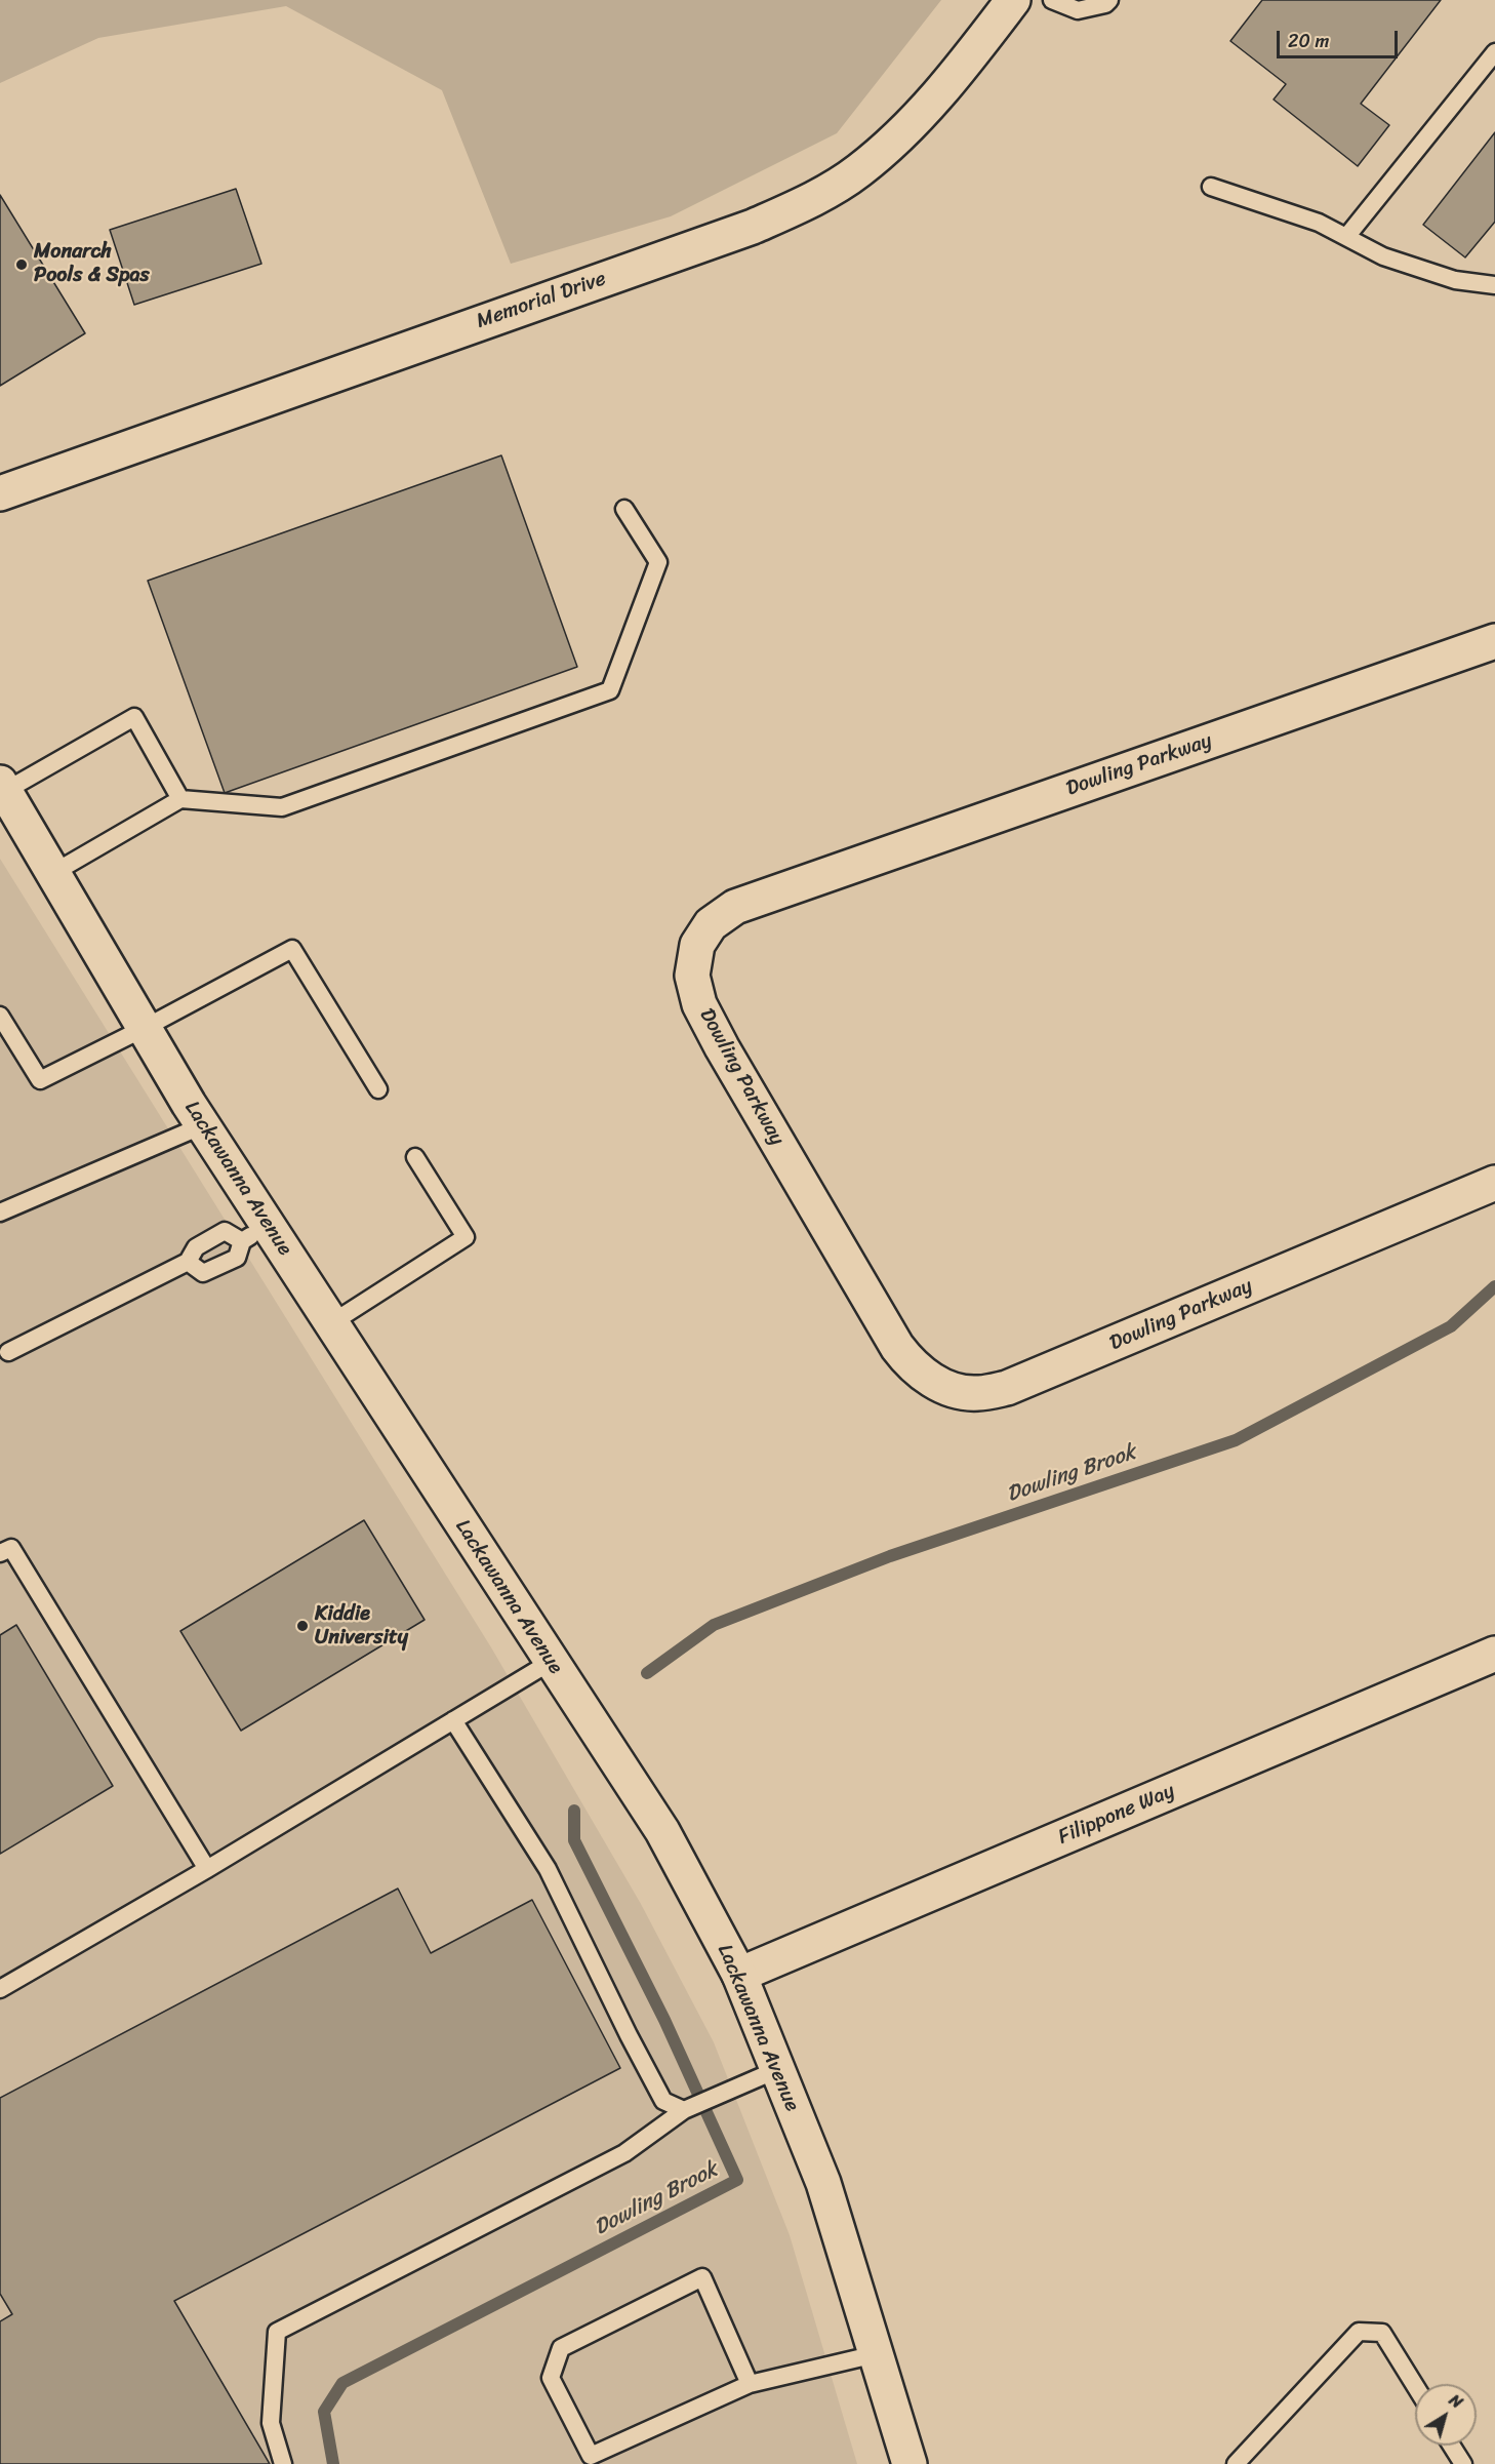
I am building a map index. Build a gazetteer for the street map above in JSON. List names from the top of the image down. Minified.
{"streets":{"street":["Memorial Drive","Dowling Parkway","Lackawanna Avenue","Filippone Way"]},"crossings":[["Lackawanna Avenue","Filippone Way"]],"water":["Dowling Brook"],"places":["Monarch Pools & Spas","Kiddie University"],"scale_bar":"20 m","north":"top right"}
